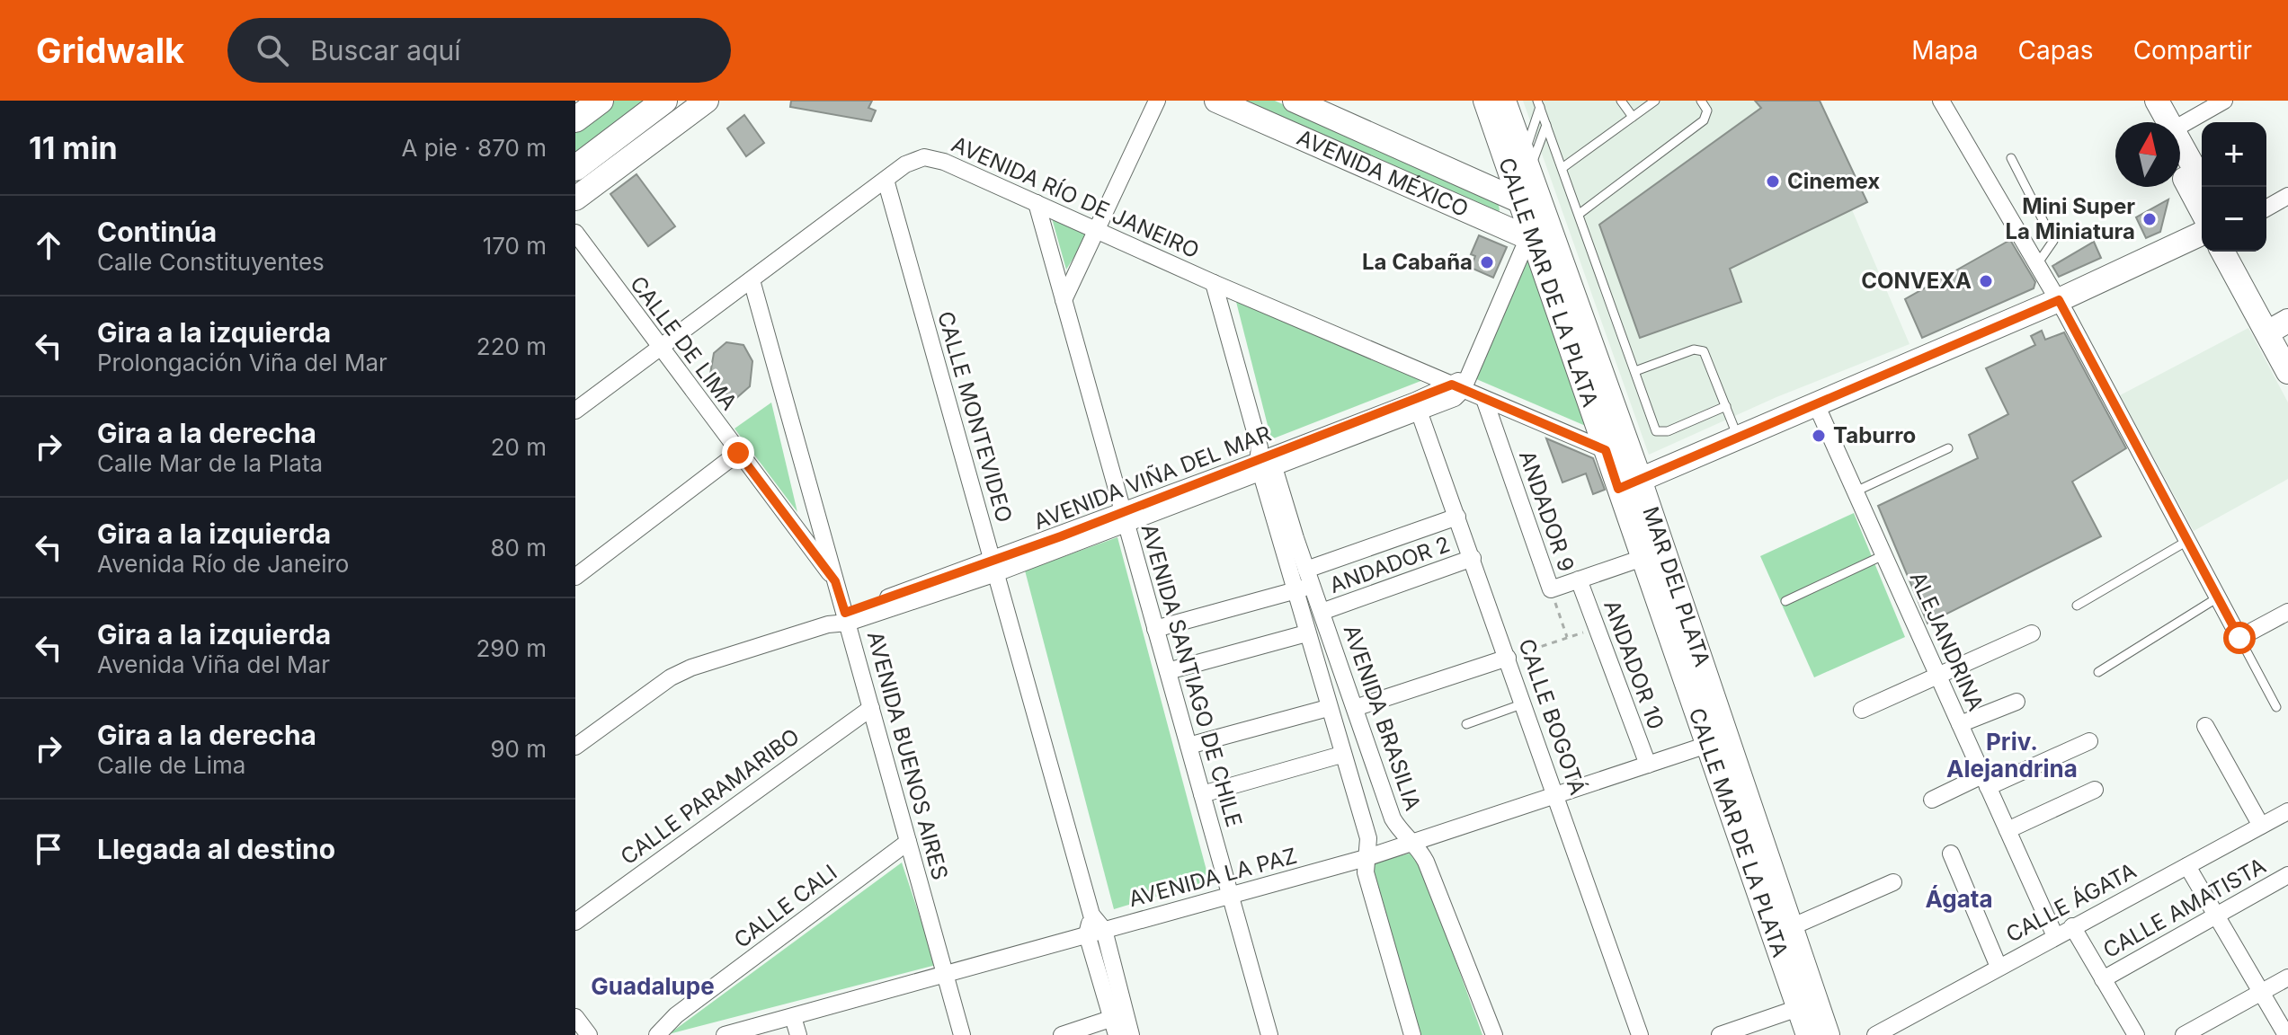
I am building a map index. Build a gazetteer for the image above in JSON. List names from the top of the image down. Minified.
{"streets":{"main road":["AVENIDA MÉXICO","CALLE MAR DE LA PLATA","MAR DEL PLATA"],"street":["AVENIDA RÍO DE JANEIRO","CALLE DE LIMA","CALLE MONTEVIDEO","AVENIDA VIÑA DEL MAR","ANDADOR 9","ANDADOR 2","ALEJANDRINA","ANDADOR 10","AVENIDA SANTIAGO DE CHILE","CALLE BOGOTÁ","AVENIDA BRASILIA","AVENIDA BUENOS AIRES","CALLE PARAMARIBO","AVENIDA LA PAZ","CALLE ÁGATA","CALLE CALI","CALLE AMATISTA"]},"crossings":[["AVENIDA MÉXICO","CALLE MAR DE LA PLATA"],["AVENIDA MÉXICO","MAR DEL PLATA"],["AVENIDA RÍO DE JANEIRO","CALLE MAR DE LA PLATA"],["AVENIDA RÍO DE JANEIRO","CALLE DE LIMA"],["AVENIDA RÍO DE JANEIRO","CALLE MONTEVIDEO"],["AVENIDA RÍO DE JANEIRO","AVENIDA VIÑA DEL MAR"],["AVENIDA RÍO DE JANEIRO","ANDADOR 9"],["AVENIDA RÍO DE JANEIRO","AVENIDA SANTIAGO DE CHILE"],["AVENIDA RÍO DE JANEIRO","AVENIDA BRASILIA"],["AVENIDA RÍO DE JANEIRO","AVENIDA BUENOS AIRES"],["CALLE MAR DE LA PLATA","MAR DEL PLATA"],["CALLE MAR DE LA PLATA","AVENIDA LA PAZ"],["CALLE DE LIMA","AVENIDA BUENOS AIRES"],["CALLE MONTEVIDEO","AVENIDA VIÑA DEL MAR"],["CALLE MONTEVIDEO","AVENIDA LA PAZ"],["AVENIDA VIÑA DEL MAR","AVENIDA SANTIAGO DE CHILE"],["AVENIDA VIÑA DEL MAR","CALLE BOGOTÁ"],["AVENIDA VIÑA DEL MAR","AVENIDA BRASILIA"],["AVENIDA VIÑA DEL MAR","AVENIDA BUENOS AIRES"],["ANDADOR 2","CALLE BOGOTÁ"],["ANDADOR 2","AVENIDA BRASILIA"],["ALEJANDRINA","CALLE ÁGATA"],["ANDADOR 10","AVENIDA LA PAZ"],["AVENIDA SANTIAGO DE CHILE","AVENIDA LA PAZ"],["CALLE BOGOTÁ","AVENIDA LA PAZ"],["AVENIDA BRASILIA","AVENIDA LA PAZ"],["AVENIDA BUENOS AIRES","CALLE PARAMARIBO"],["AVENIDA BUENOS AIRES","AVENIDA LA PAZ"],["AVENIDA BUENOS AIRES","CALLE CALI"]],"districts":["Priv. Alejandrina","Ágata","Guadalupe"],"places":["Cinemex","Mini Super La Miniatura","La Cabaña","CONVEXA","Taburro"],"north":"top","page":{"header":"Gridwalk","search":"Buscar aquí","nav":["Mapa","Capas","Compartir"],"heading":["11 min","A pie · 870 m"],"map_buttons":["+","−"],"list":[["Continúa","Calle Constituyentes","170 m"],["Gira a la izquierda","Prolongación Viña del Mar","220 m"],["Gira a la derecha","Calle Mar de la Plata","20 m"],["Gira a la izquierda","Avenida Río de Janeiro","80 m"],["Gira a la izquierda","Avenida Viña del Mar","290 m"],["Gira a la derecha","Calle de Lima","90 m"],"Llegada al destino"]}}
